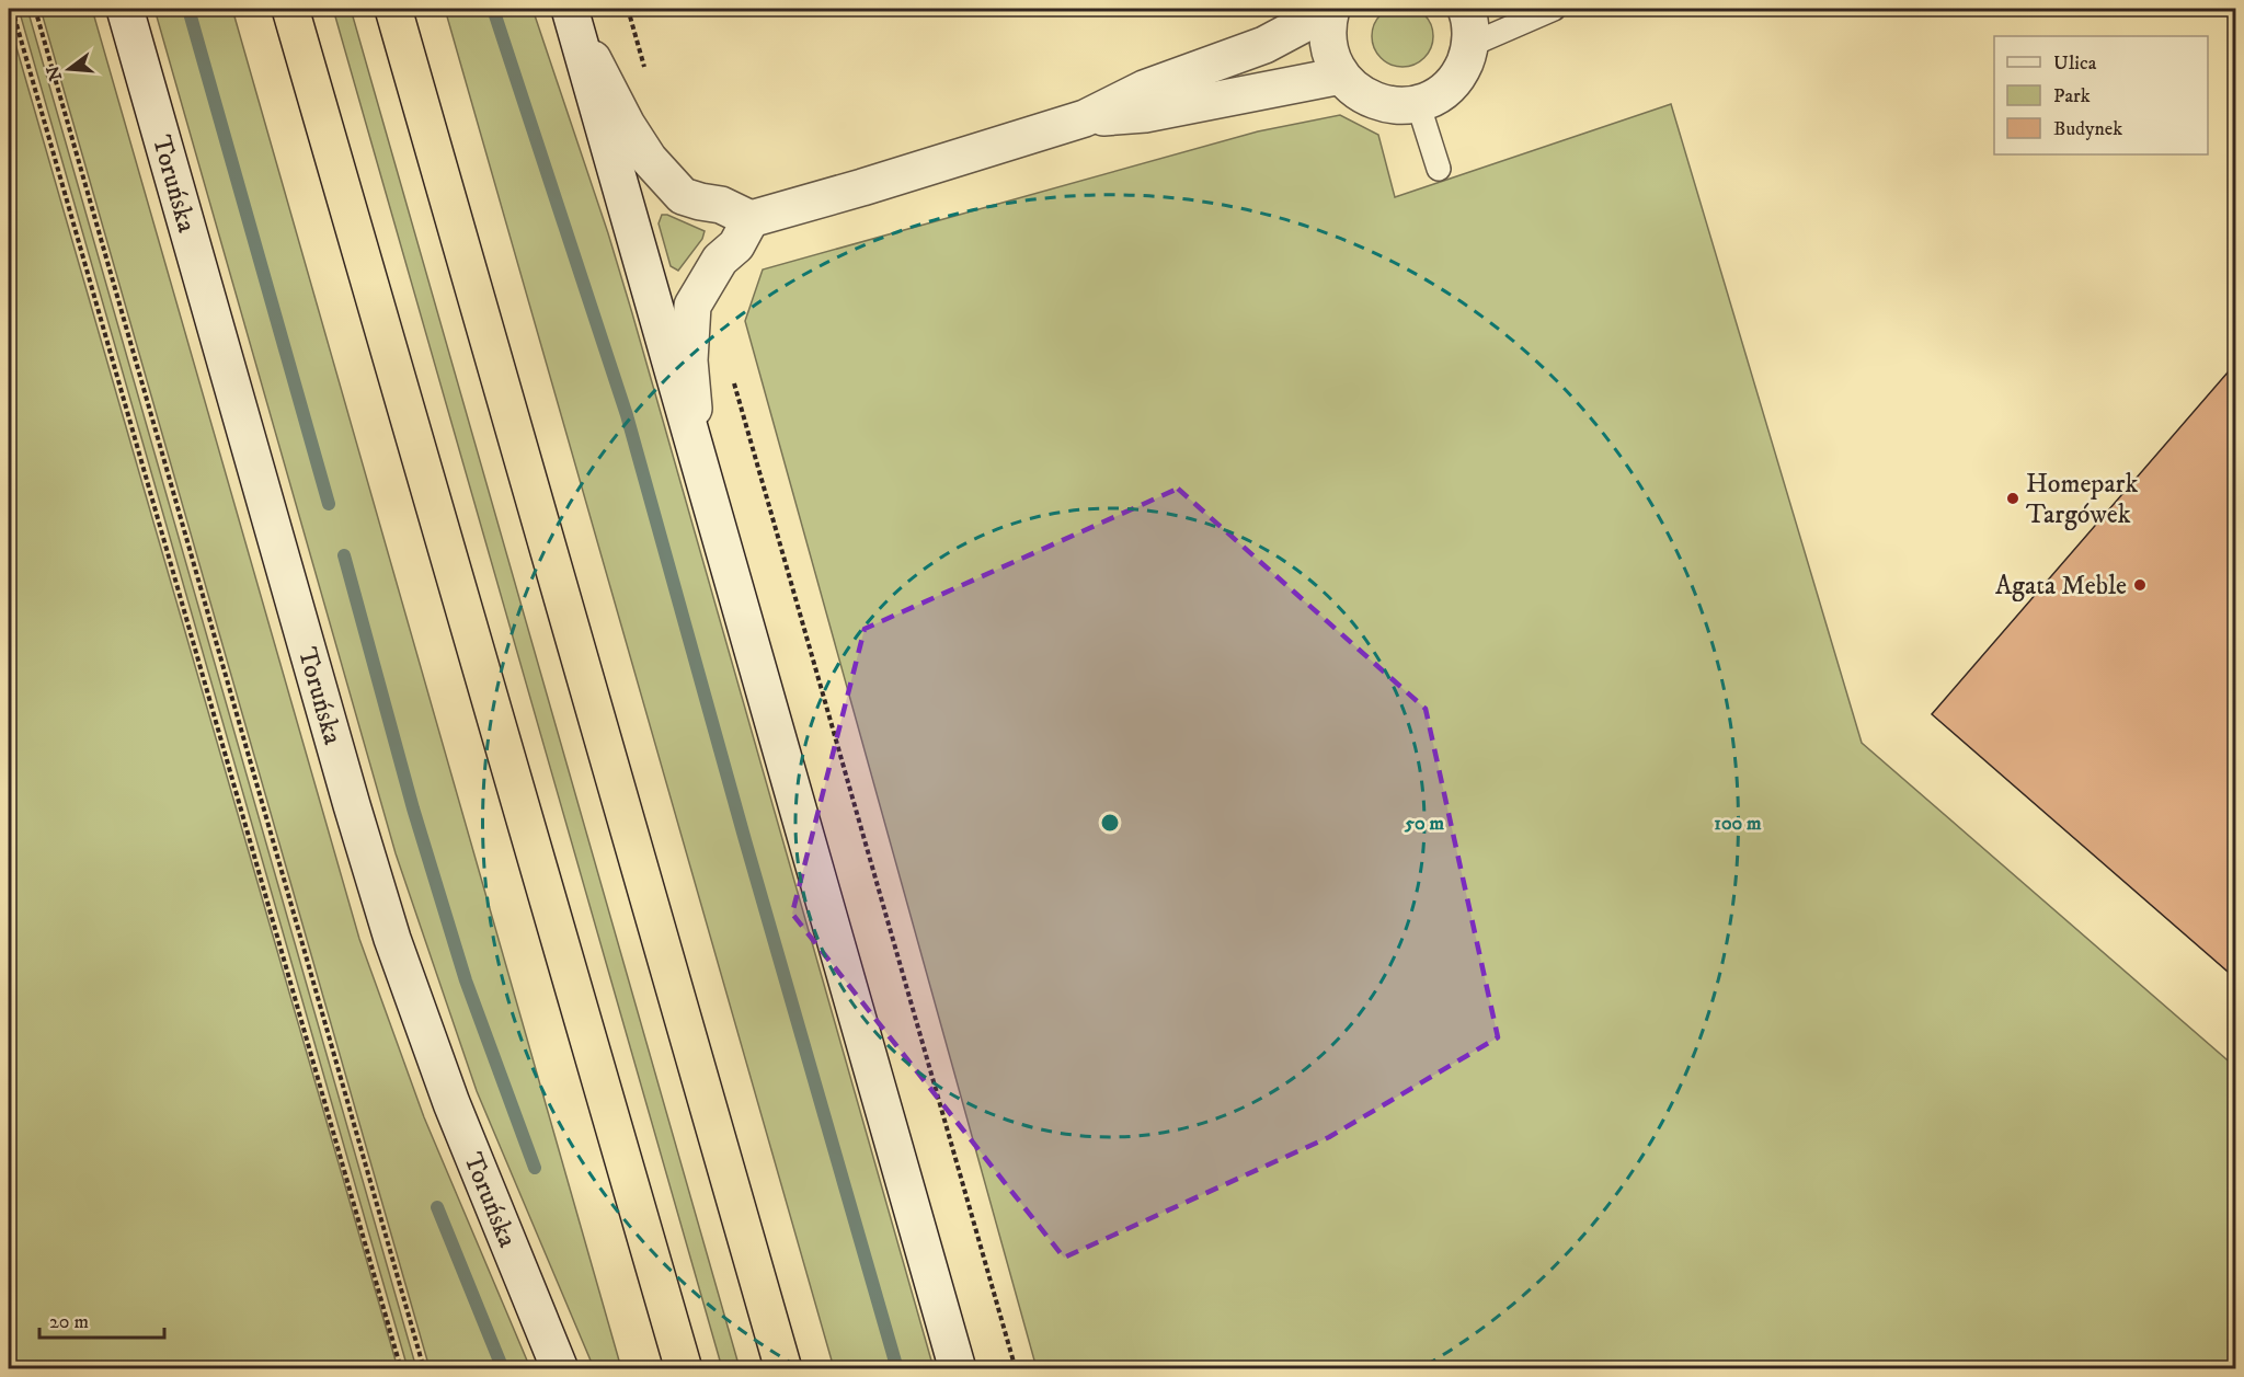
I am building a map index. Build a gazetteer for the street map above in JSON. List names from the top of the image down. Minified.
{"streets":{"main road":["Toruńska"]},"places":["Homepark Targówek","Agata Meble"],"legend":["Ulica","Park","Budynek"],"scale_bar":"20 m","north":"left","rings":["50 m","100 m"]}
